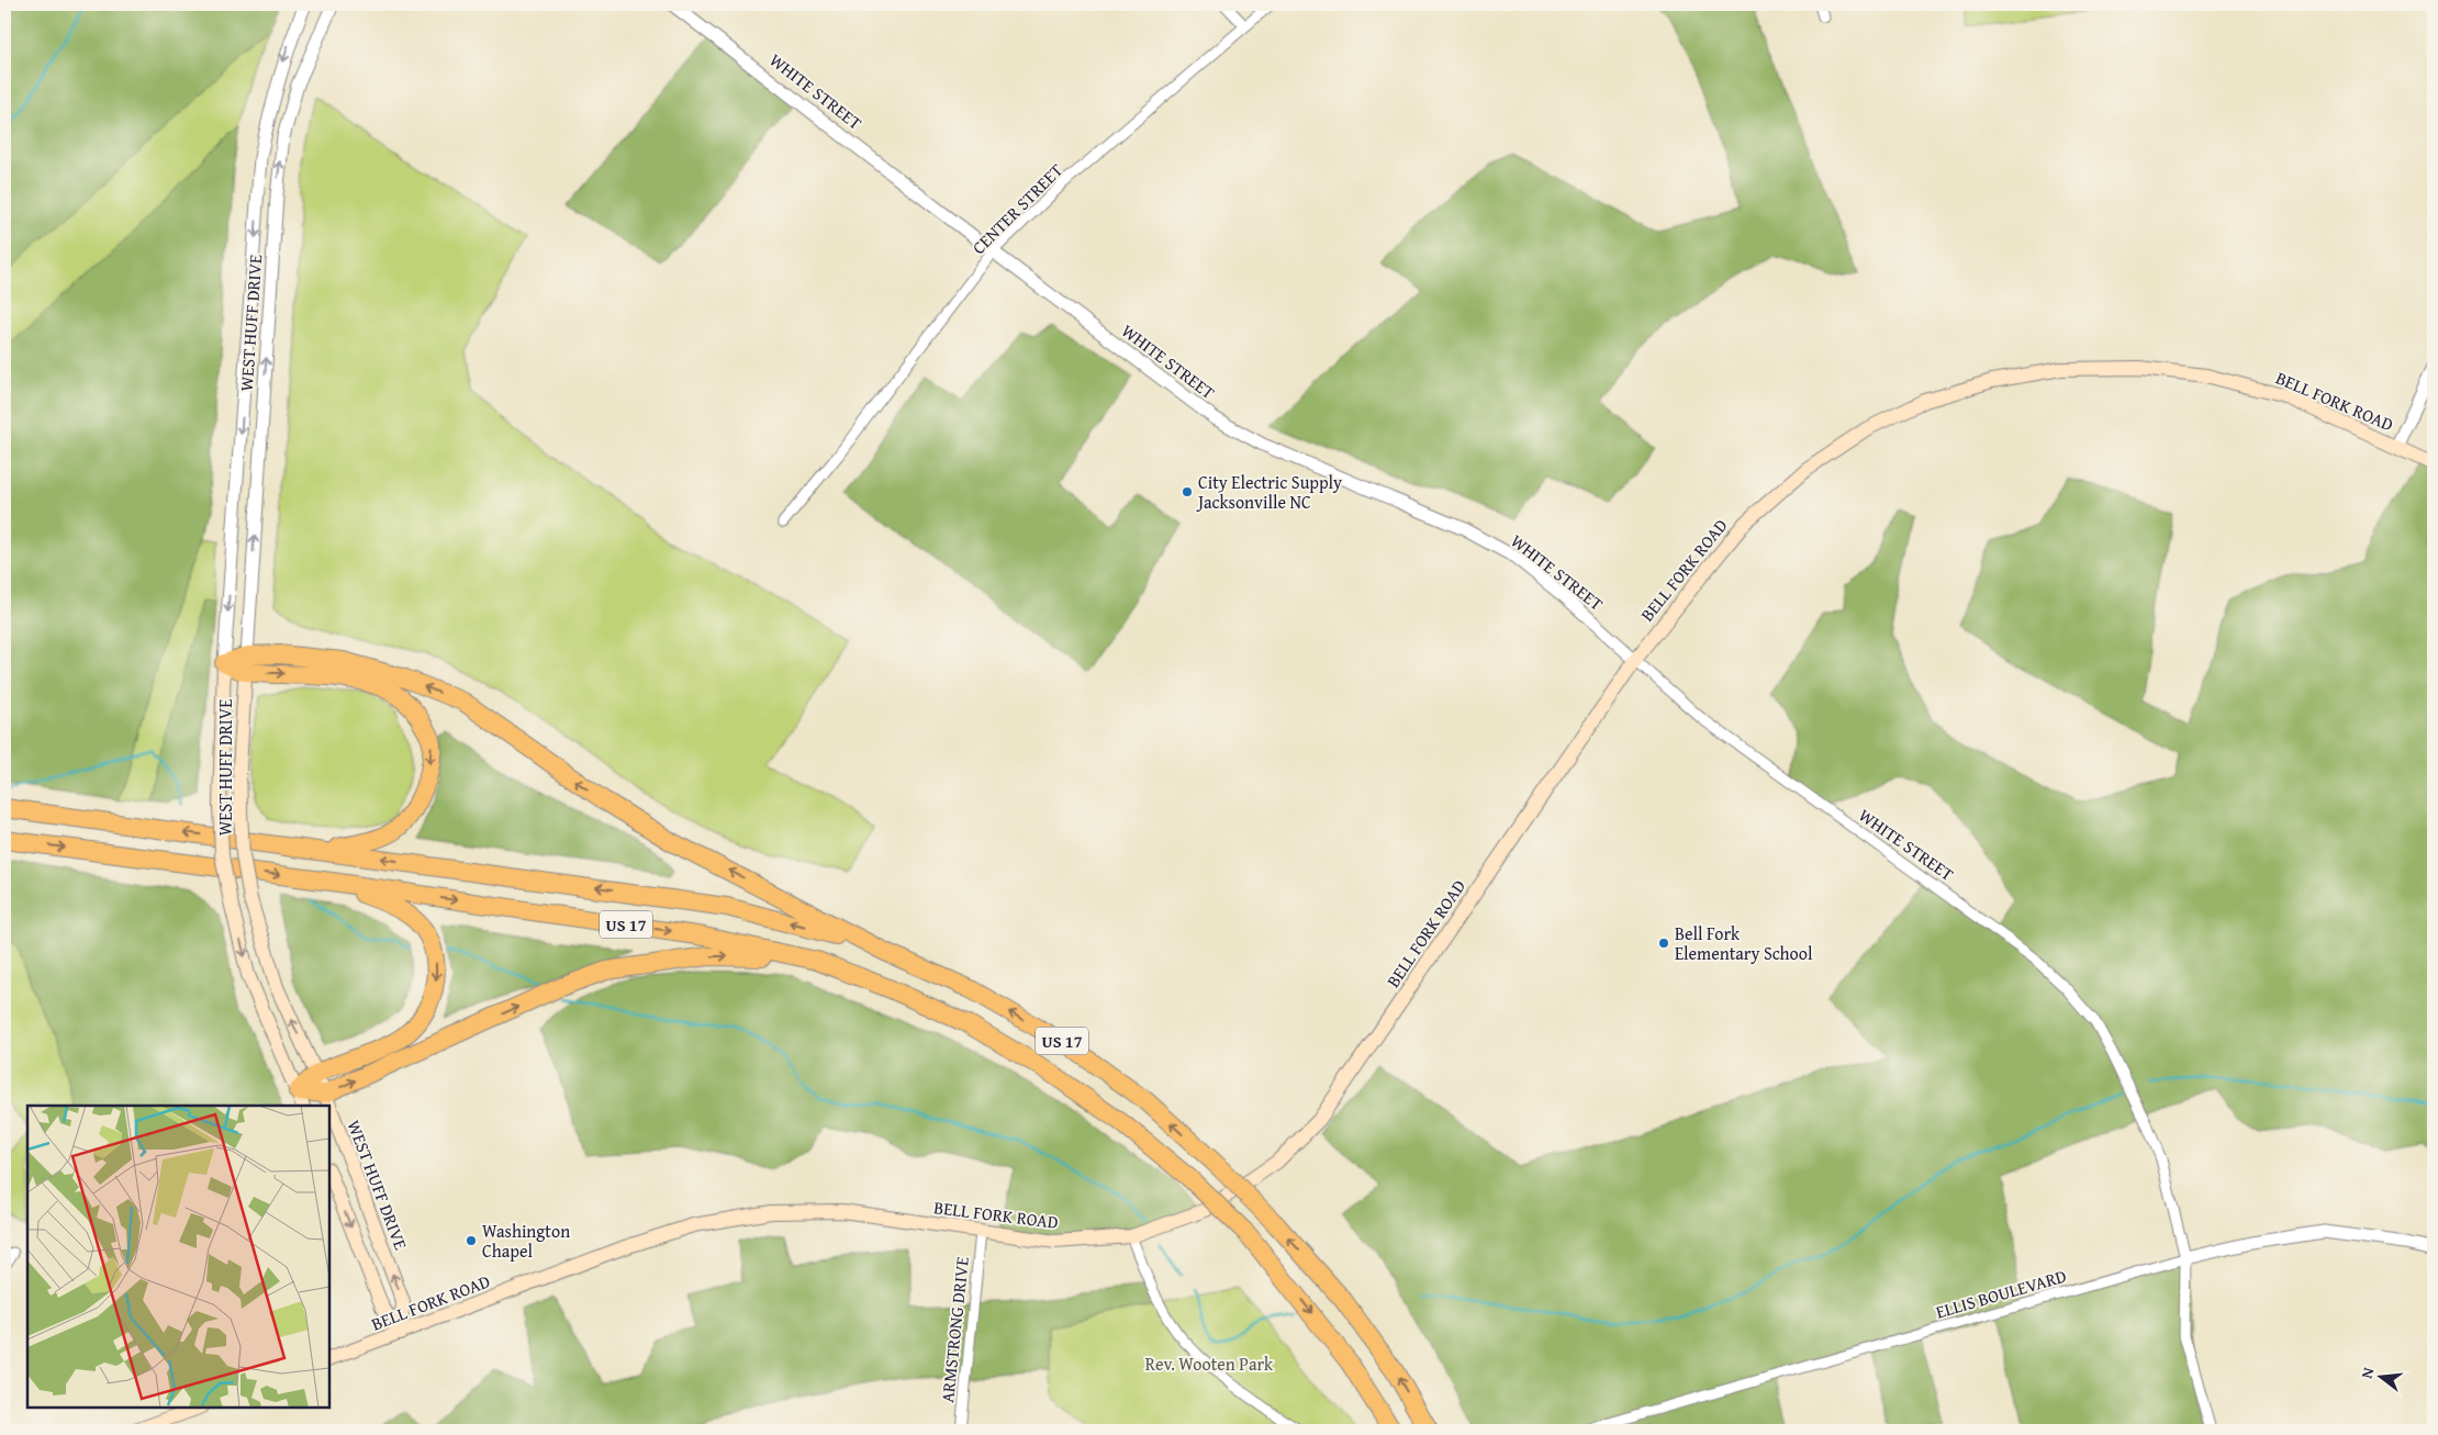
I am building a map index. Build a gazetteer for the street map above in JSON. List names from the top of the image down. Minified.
{"streets":{"highway":["US 17"],"main road":["WEST HUFF DRIVE","BELL FORK ROAD"],"street":["WHITE STREET","CENTER STREET","ELLIS BOULEVARD","ARMSTRONG DRIVE"]},"crossings":[["WHITE STREET","CENTER STREET"],["WHITE STREET","BELL FORK ROAD"],["WHITE STREET","ELLIS BOULEVARD"],["WEST HUFF DRIVE","BELL FORK ROAD"],["BELL FORK ROAD","ARMSTRONG DRIVE"]],"parks":["Rev. Wooten Park"],"places":["City Electric Supply Jacksonville NC","Bell Fork Elementary School","Washington Chapel"],"north":"left"}
